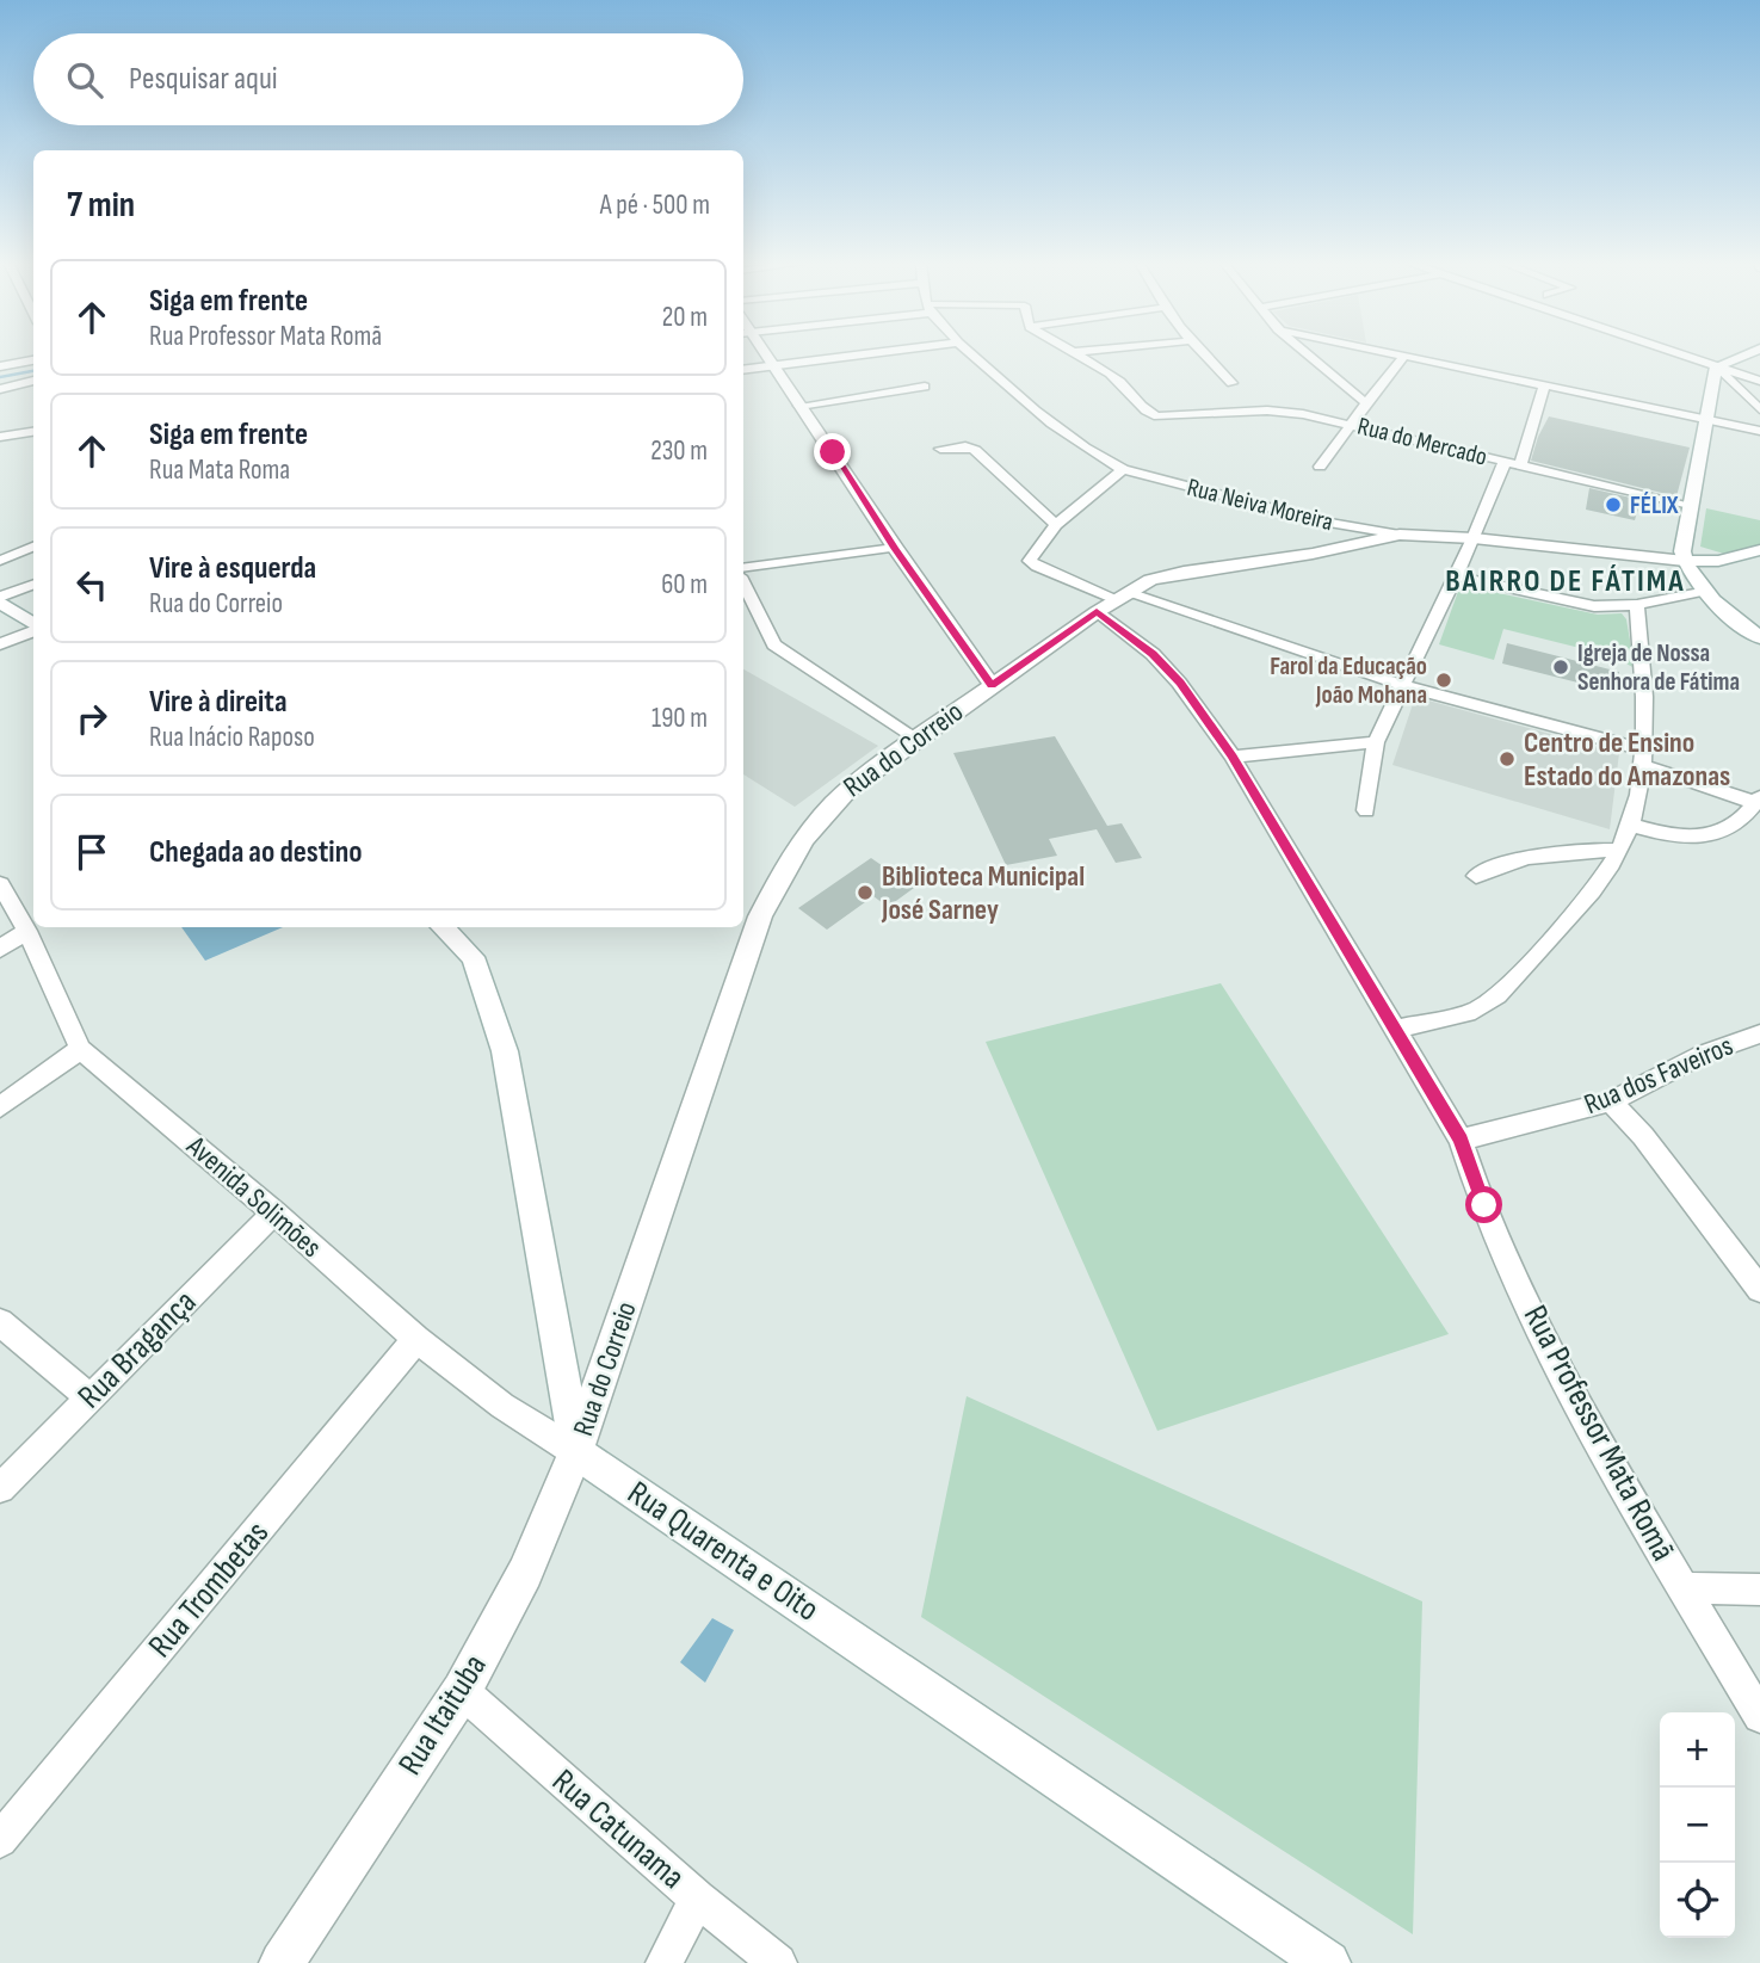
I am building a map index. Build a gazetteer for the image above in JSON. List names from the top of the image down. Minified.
{"streets":{"street":["Rua do Mercado","Rua Neiva Moreira","Rua do Correio","Rua dos Faveiros","Avenida Solimões","Rua Bragança","Rua Professor Mata Romã","Rua Quarenta e Oito","Rua Trombetas","Rua Itaituba","Rua Catunama"]},"crossings":[["Rua Neiva Moreira","Rua do Correio"],["Rua do Correio","Avenida Solimões"],["Rua do Correio","Rua Professor Mata Romã"],["Rua do Correio","Rua Quarenta e Oito"],["Rua do Correio","Rua Itaituba"],["Rua dos Faveiros","Rua Professor Mata Romã"],["Avenida Solimões","Rua Bragança"],["Avenida Solimões","Rua Quarenta e Oito"],["Avenida Solimões","Rua Trombetas"],["Avenida Solimões","Rua Itaituba"],["Rua Quarenta e Oito","Rua Itaituba"],["Rua Itaituba","Rua Catunama"]],"districts":["BAIRRO DE FÁTIMA"],"places":["FÉLIX","Igreja de Nossa Senhora de Fátima","Farol da Educação João Mohana","Centro de Ensino Estado do Amazonas","Biblioteca Municipal José Sarney"],"page":{"search":"Pesquisar aqui","heading":["7 min","A pé · 500 m"],"list":[["Siga em frente","Rua Professor Mata Romã","20 m"],["Siga em frente","Rua Mata Roma","230 m"],["Vire à esquerda","Rua do Correio","60 m"],["Vire à direita","Rua Inácio Raposo","190 m"],"Chegada ao destino"],"map_buttons":["+","−"]}}
